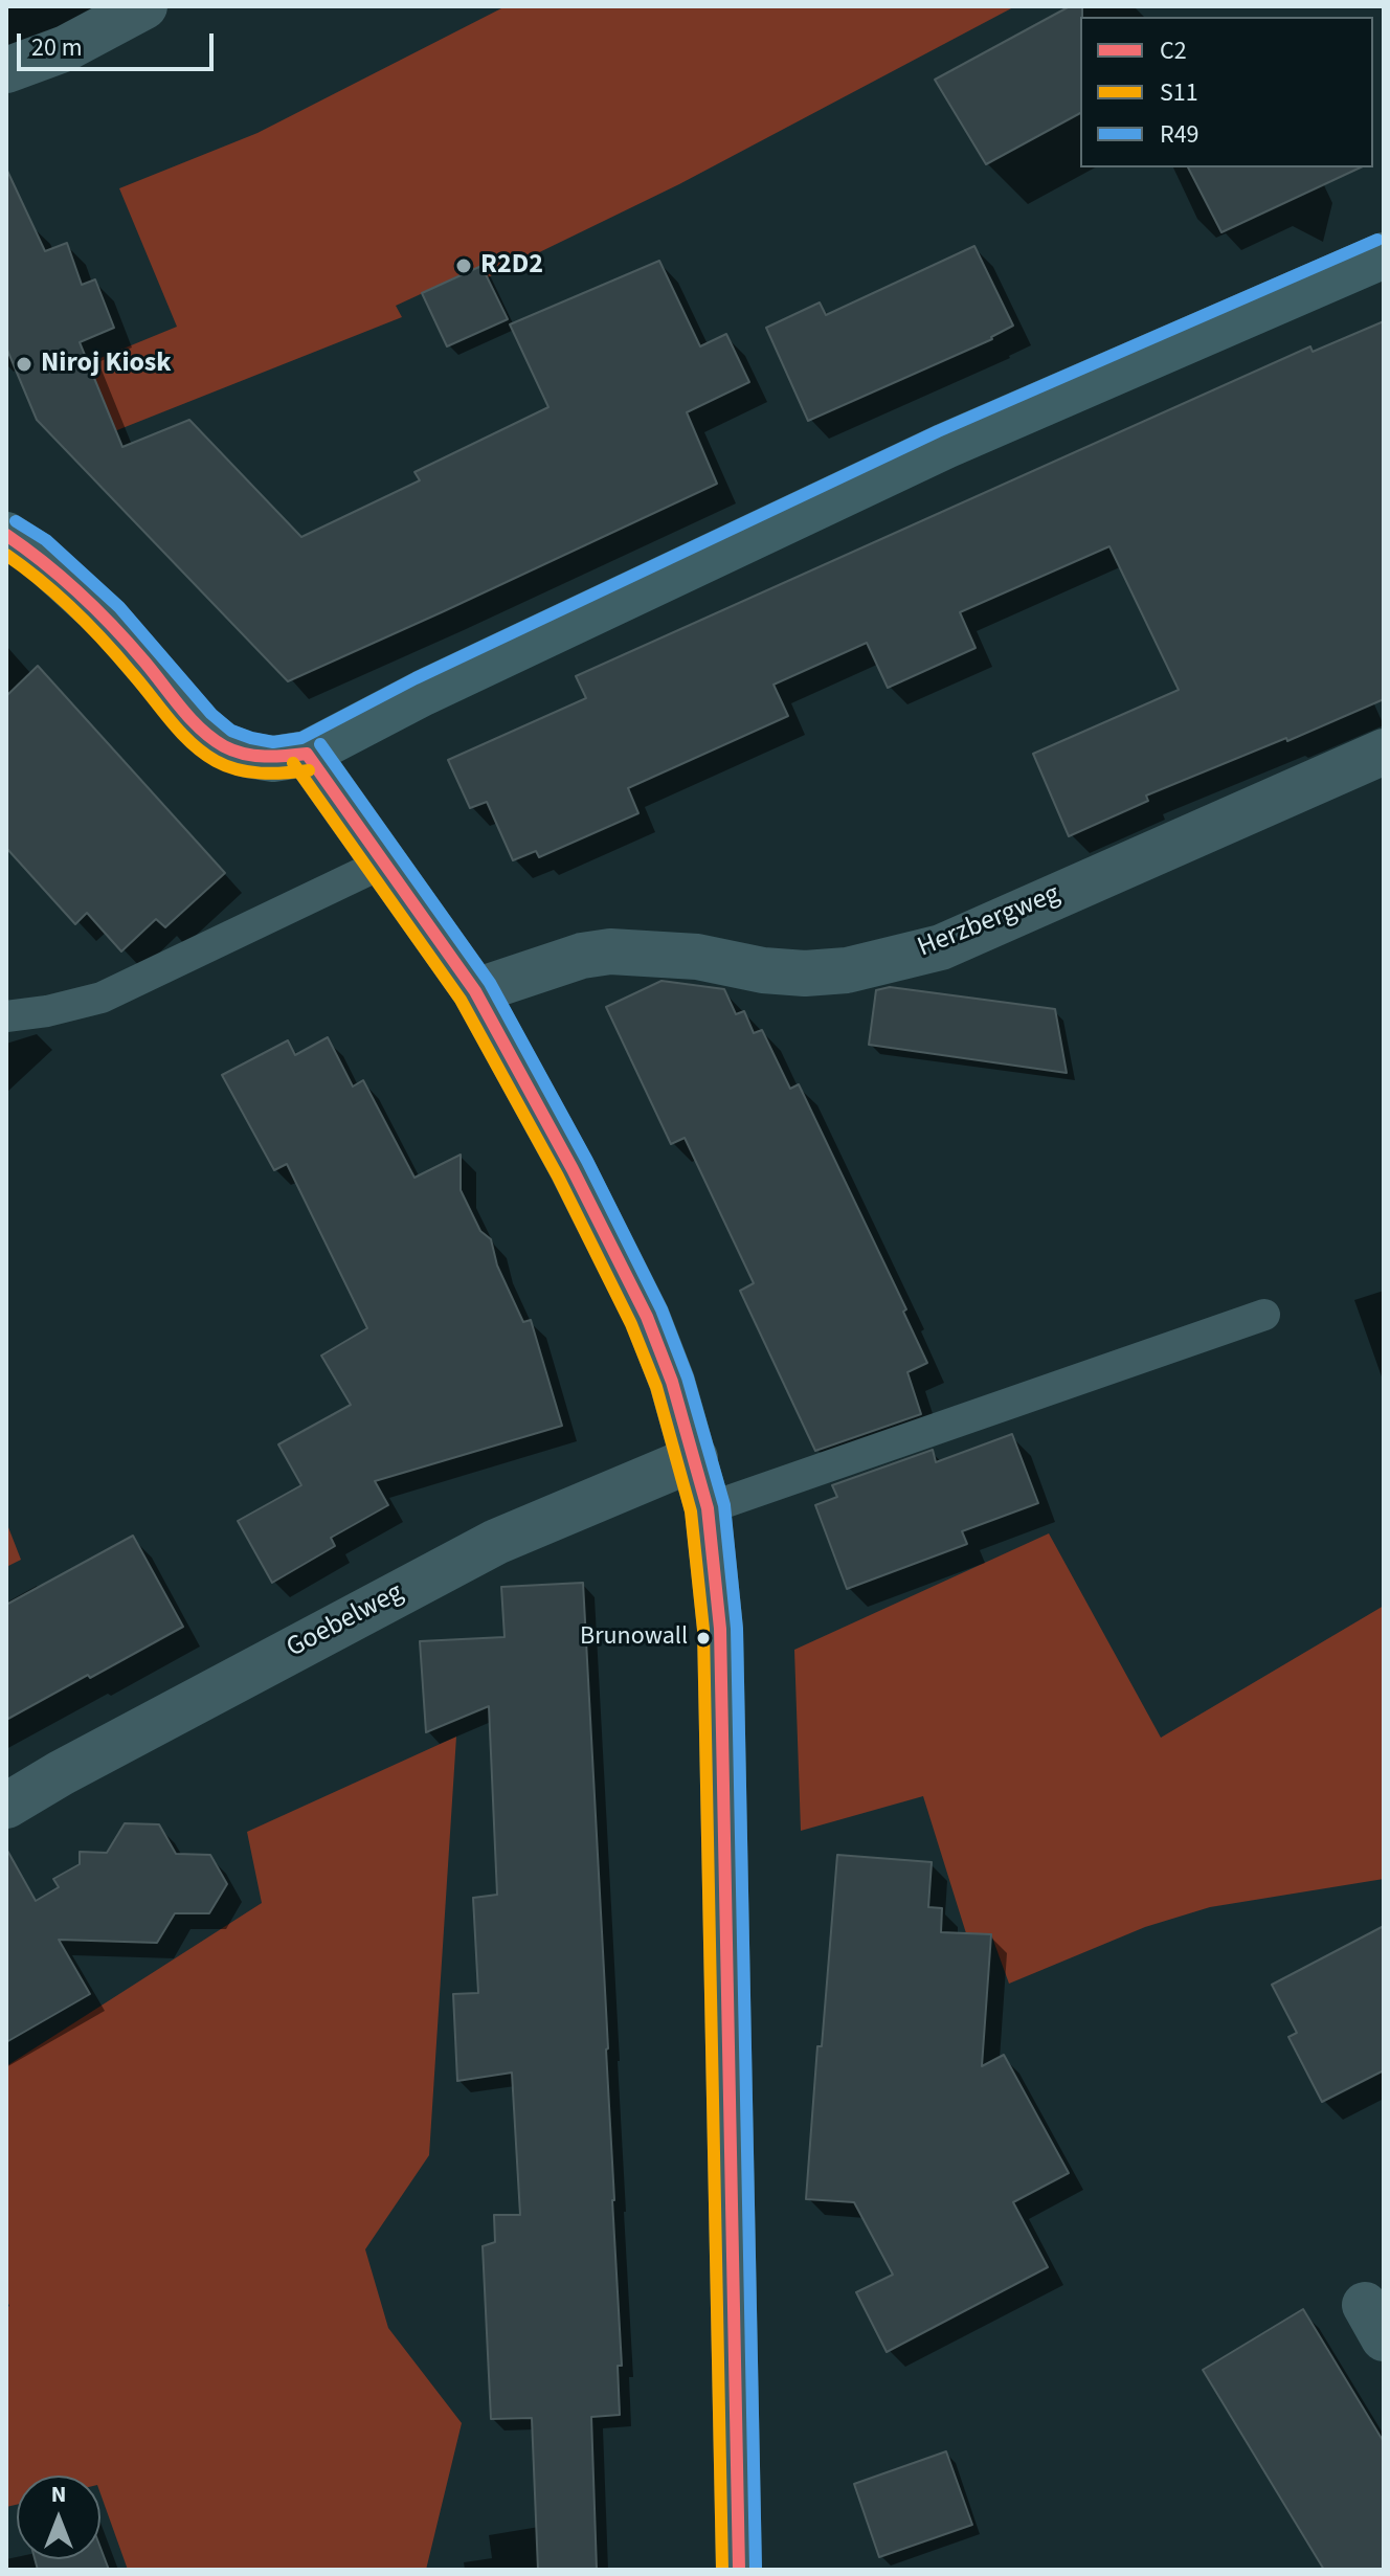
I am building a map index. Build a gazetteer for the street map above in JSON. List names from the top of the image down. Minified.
{"streets":{"street":["Herzbergweg","Goebelweg"]},"places":["R2D2","Niroj Kiosk","Brunowall"],"lines":["transit line R49","transit line C2","transit line S11"],"legend":["C2","S11","R49"],"scale_bar":"20 m","north":"top"}
